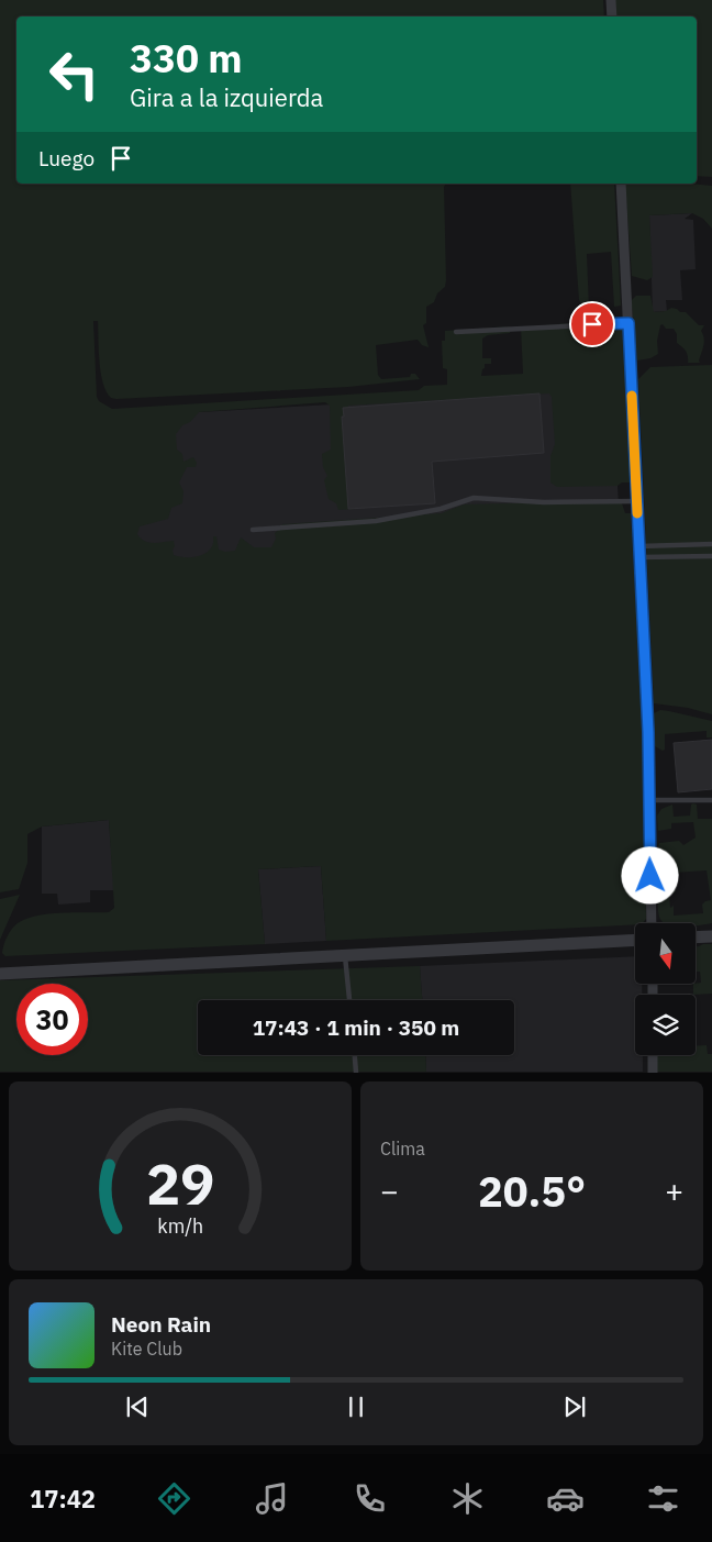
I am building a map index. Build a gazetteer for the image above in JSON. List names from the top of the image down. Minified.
{"north":"bottom","page":{"turn":["330 m","Gira a la izquierda"],"then":"Luego","limit":"30","trip":"17:43 · 1 min · 350 m","tile":"Clima","heat":["−","20.5°","+"],"song":["Neon Rain","Kite Club"],"tabs":"17:42","gauge":["29","km/h"]}}
